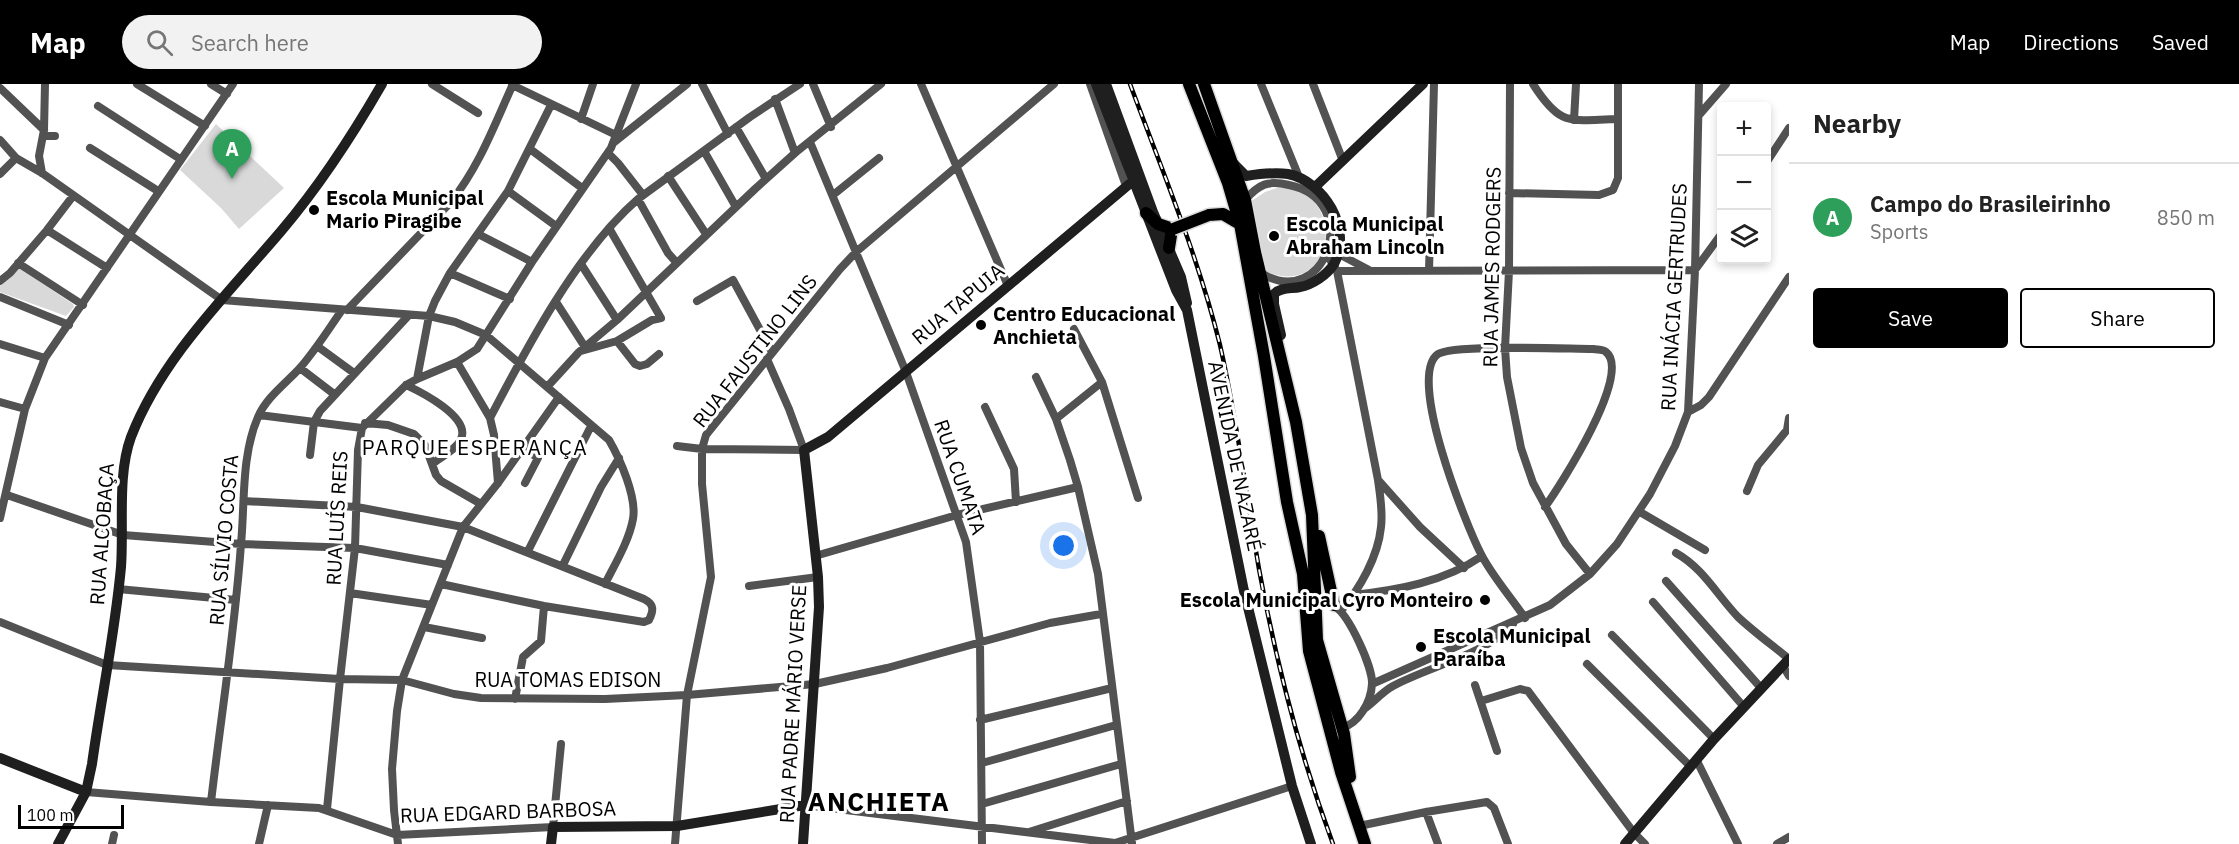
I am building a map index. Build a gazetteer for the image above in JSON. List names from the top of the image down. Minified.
{"streets":{"main road":["RUA TAPUIA","AVENIDA DE NAZARÉ","RUA ALCOBAÇA","RUA PADRE MÁRIO VERSE","RUA EDGARD BARBOSA"],"street":["RUA JAMES RODGERS","RUA INÁCIA GERTRUDES","RUA FAUSTINO LINS","RUA CUMATA","RUA LUÍS REIS","RUA SÍLVIO COSTA","RUA TOMAS EDISON"]},"crossings":[["RUA JAMES RODGERS","RUA INÁCIA GERTRUDES"],["RUA TAPUIA","AVENIDA DE NAZARÉ"],["RUA TAPUIA","RUA CUMATA"],["RUA TAPUIA","RUA PADRE MÁRIO VERSE"],["RUA FAUSTINO LINS","RUA CUMATA"],["RUA FAUSTINO LINS","RUA TOMAS EDISON"],["RUA FAUSTINO LINS","RUA PADRE MÁRIO VERSE"],["RUA FAUSTINO LINS","RUA EDGARD BARBOSA"],["AVENIDA DE NAZARÉ","RUA EDGARD BARBOSA"],["RUA CUMATA","RUA TOMAS EDISON"],["RUA CUMATA","RUA EDGARD BARBOSA"],["RUA LUÍS REIS","RUA TOMAS EDISON"],["RUA LUÍS REIS","RUA EDGARD BARBOSA"],["RUA ALCOBAÇA","RUA TOMAS EDISON"],["RUA ALCOBAÇA","RUA EDGARD BARBOSA"],["RUA SÍLVIO COSTA","RUA TOMAS EDISON"],["RUA SÍLVIO COSTA","RUA EDGARD BARBOSA"],["RUA TOMAS EDISON","RUA PADRE MÁRIO VERSE"],["RUA PADRE MÁRIO VERSE","RUA EDGARD BARBOSA"]],"districts":["PARQUE ESPERANÇA","ANCHIETA"],"places":["Escola Municipal Mario Piragibe","Escola Municipal Abraham Lincoln","Centro Educacional Anchieta","Escola Municipal Cyro Monteiro","Escola Municipal Paraíba"],"scale_bar":"100 m","page":{"header":"Map","search":"Search here","nav":["Map","Directions","Saved"],"heading":"Nearby","map_buttons":["+","−"],"pins":"A","list":[{"mark":"A","name":"Campo do Brasileirinho","note":"Sports","value":"850 m"}],"buttons":["Save","Share"],"scale":"100 m"}}
